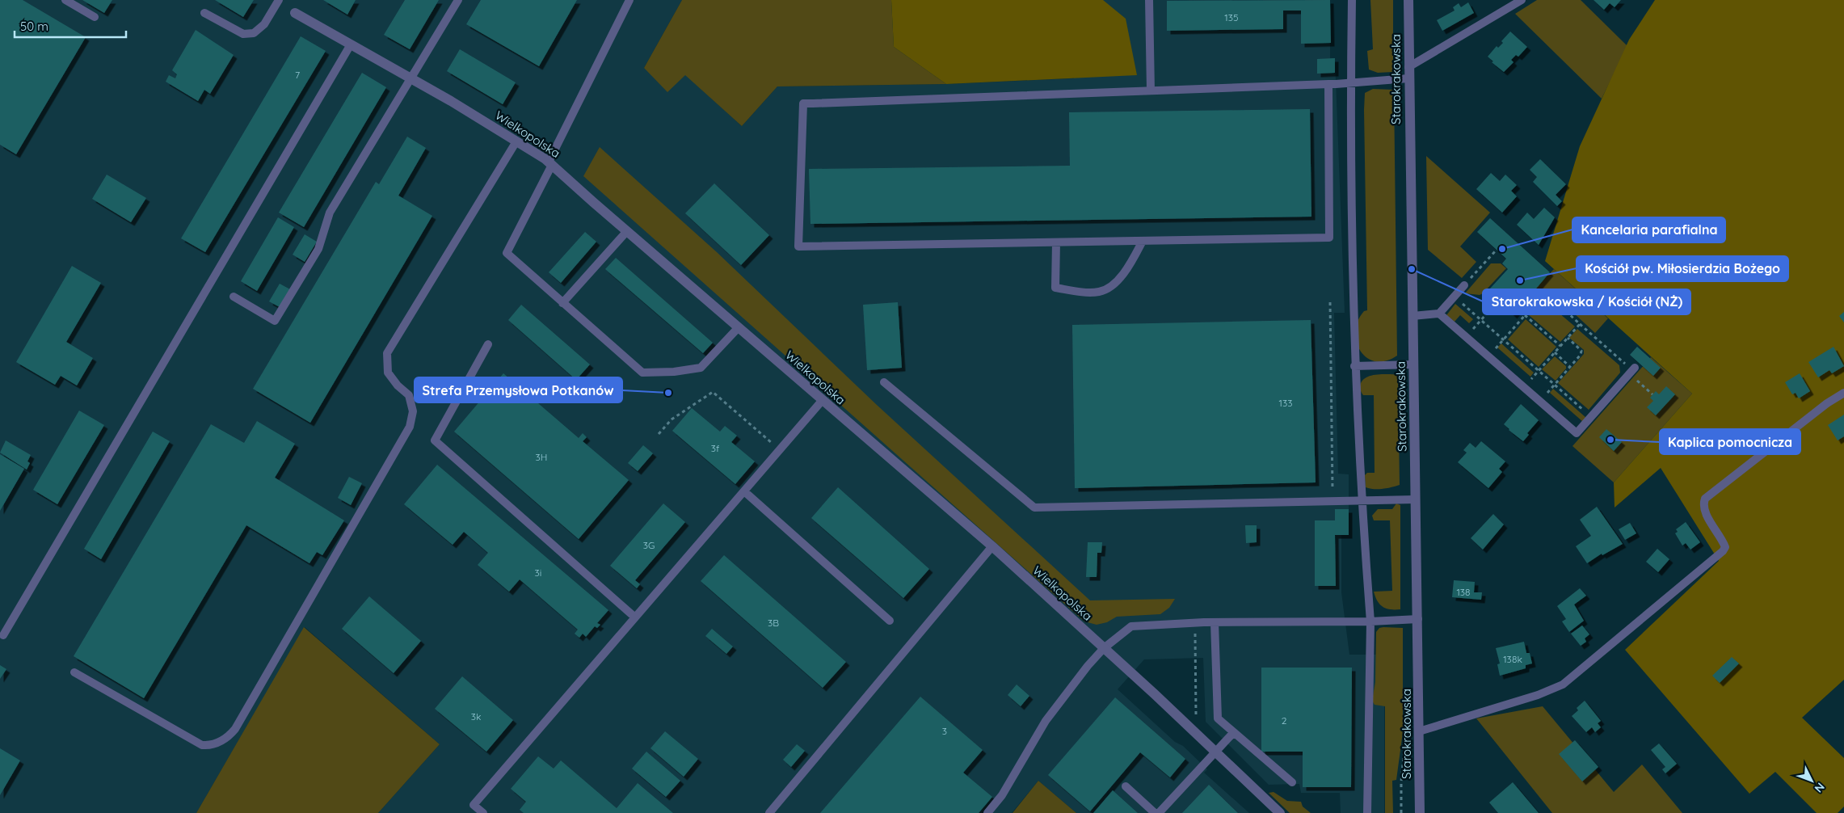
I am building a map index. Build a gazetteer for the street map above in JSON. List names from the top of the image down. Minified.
{"streets":{"street":["Starokrakowska","Wielkopolska"]},"places":["Kancelaria parafialna","Starokrakowska / Kościół (NŻ)","Kościół pw. Miłosierdzia Bożego","Strefa Przemysłowa Potkanów","Kaplica pomocnicza"],"house_numbers":["135","7","133","3f","3H","3G","3i","138","3B","138k","3k","2","3"],"scale_bar":"50 m","north":"bottom right"}
